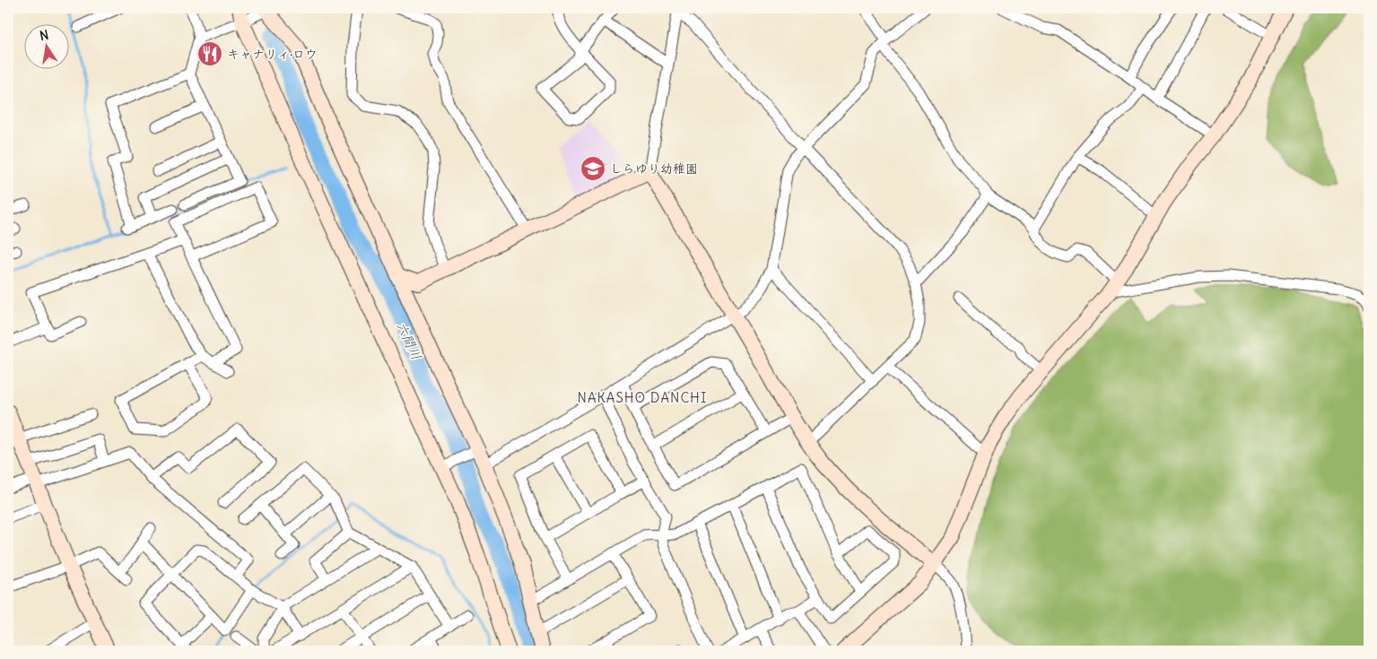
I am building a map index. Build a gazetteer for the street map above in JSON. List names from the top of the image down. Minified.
{"districts":["NAKASHO DANCHI"],"water":["六間川"],"places":{"restaurant":["キャナリィ·ロウ"],"school or university":["しらゆり幼稚園"]},"north":"top"}
